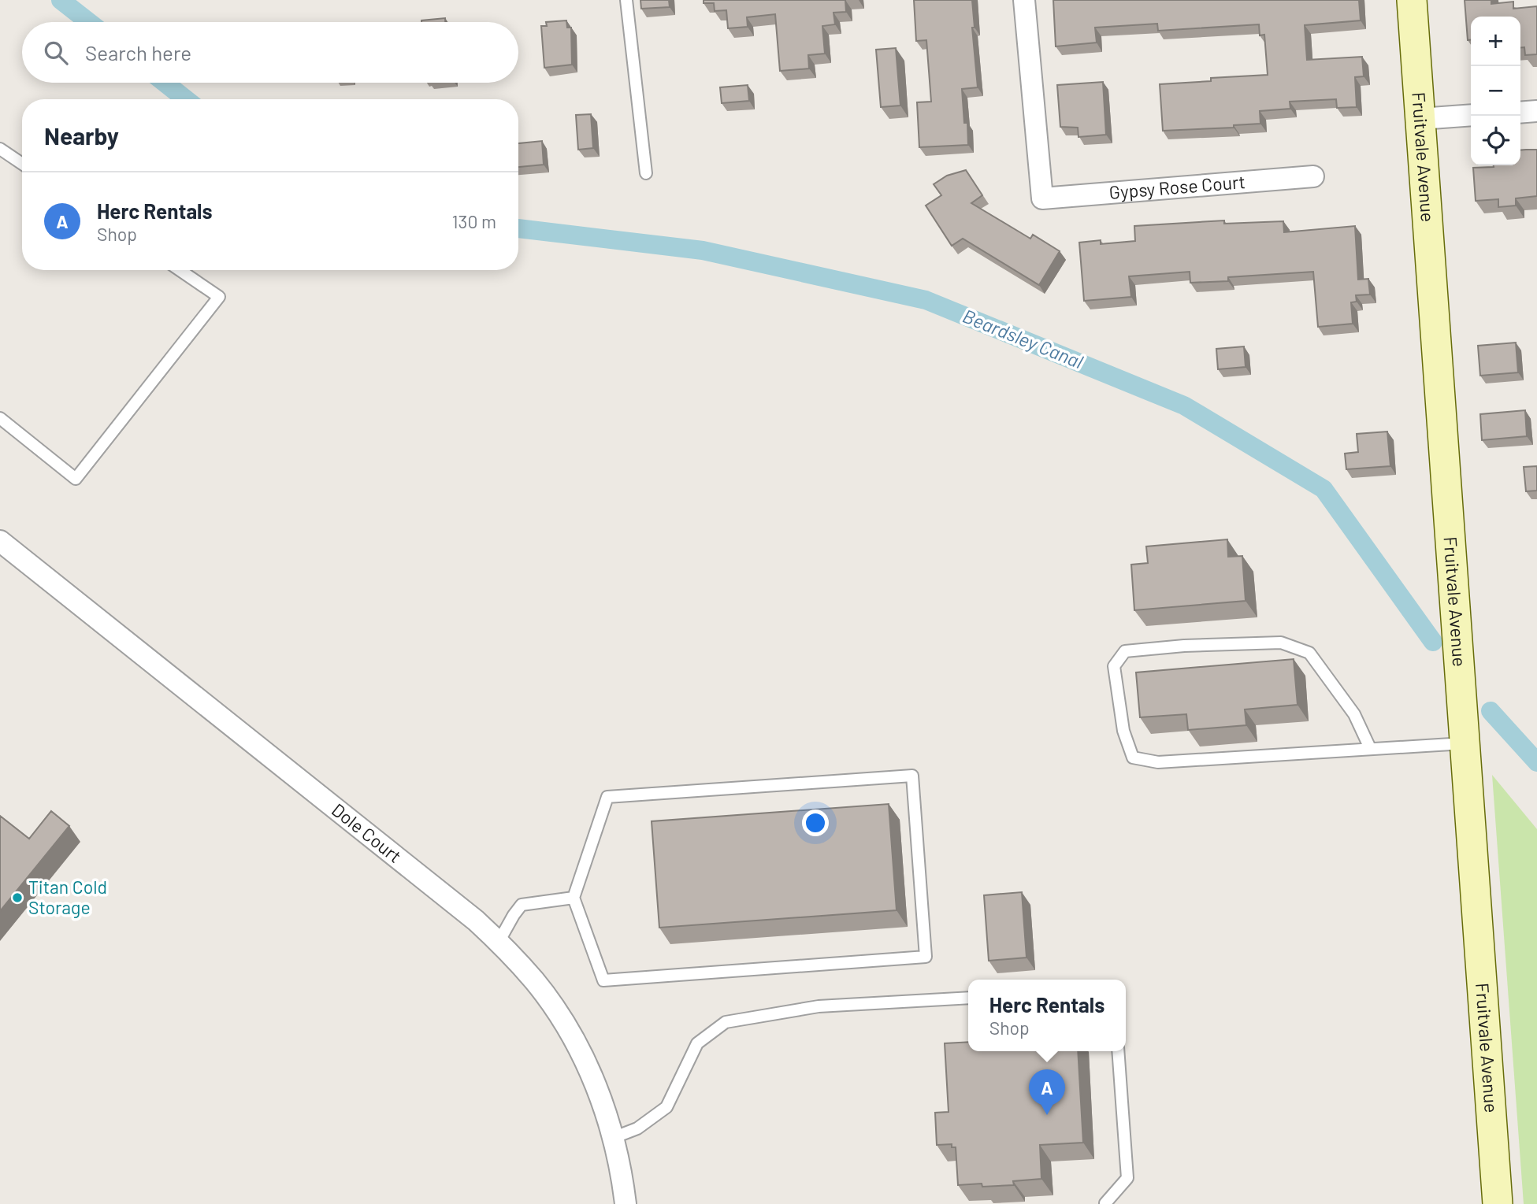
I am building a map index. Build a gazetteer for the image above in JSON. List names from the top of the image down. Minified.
{"streets":{"main road":["Fruitvale Avenue"],"street":["Gypsy Rose Court","Dole Court"]},"water":["Beardsley Canal"],"places":["Titan Cold Storage"],"page":{"map_buttons":["+","−"],"search":"Search here","heading":"Nearby","list":[{"mark":"A","name":"Herc Rentals","note":"Shop","value":"130 m"}],"popup":["Herc Rentals","Shop"],"pins":"A"}}
